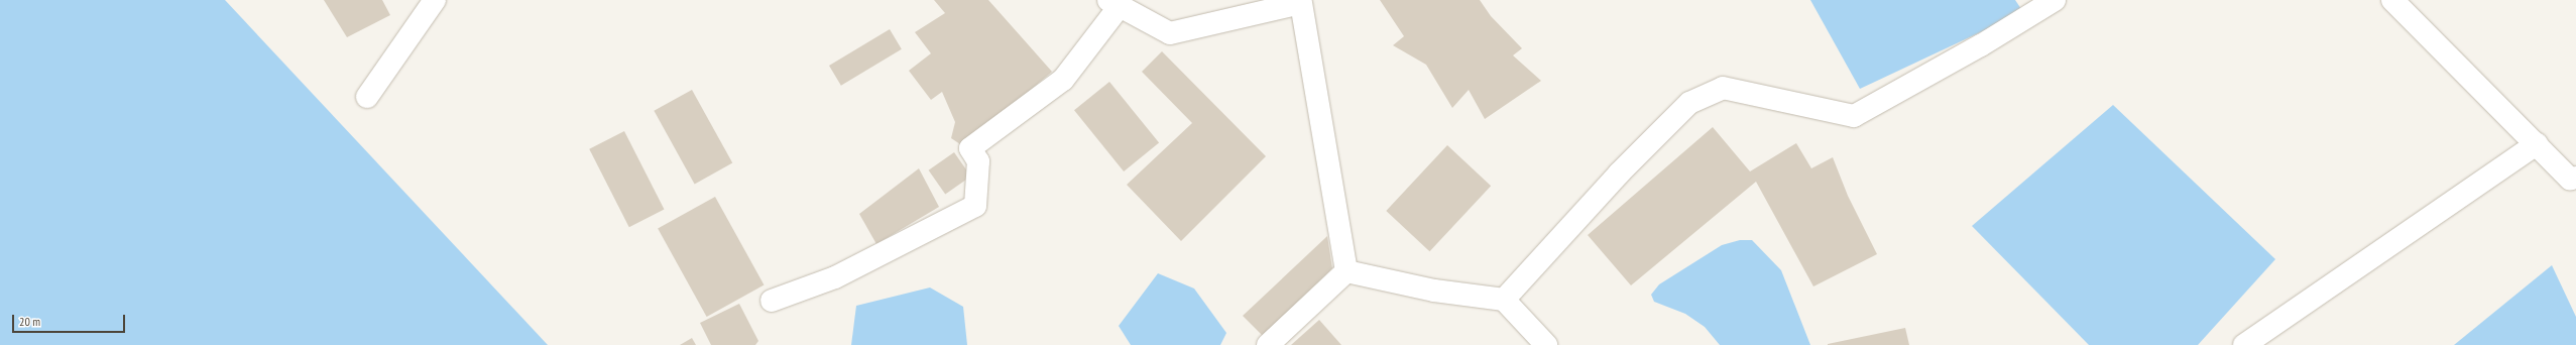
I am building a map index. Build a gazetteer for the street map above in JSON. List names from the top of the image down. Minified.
{"scale_bar":"20 m"}
